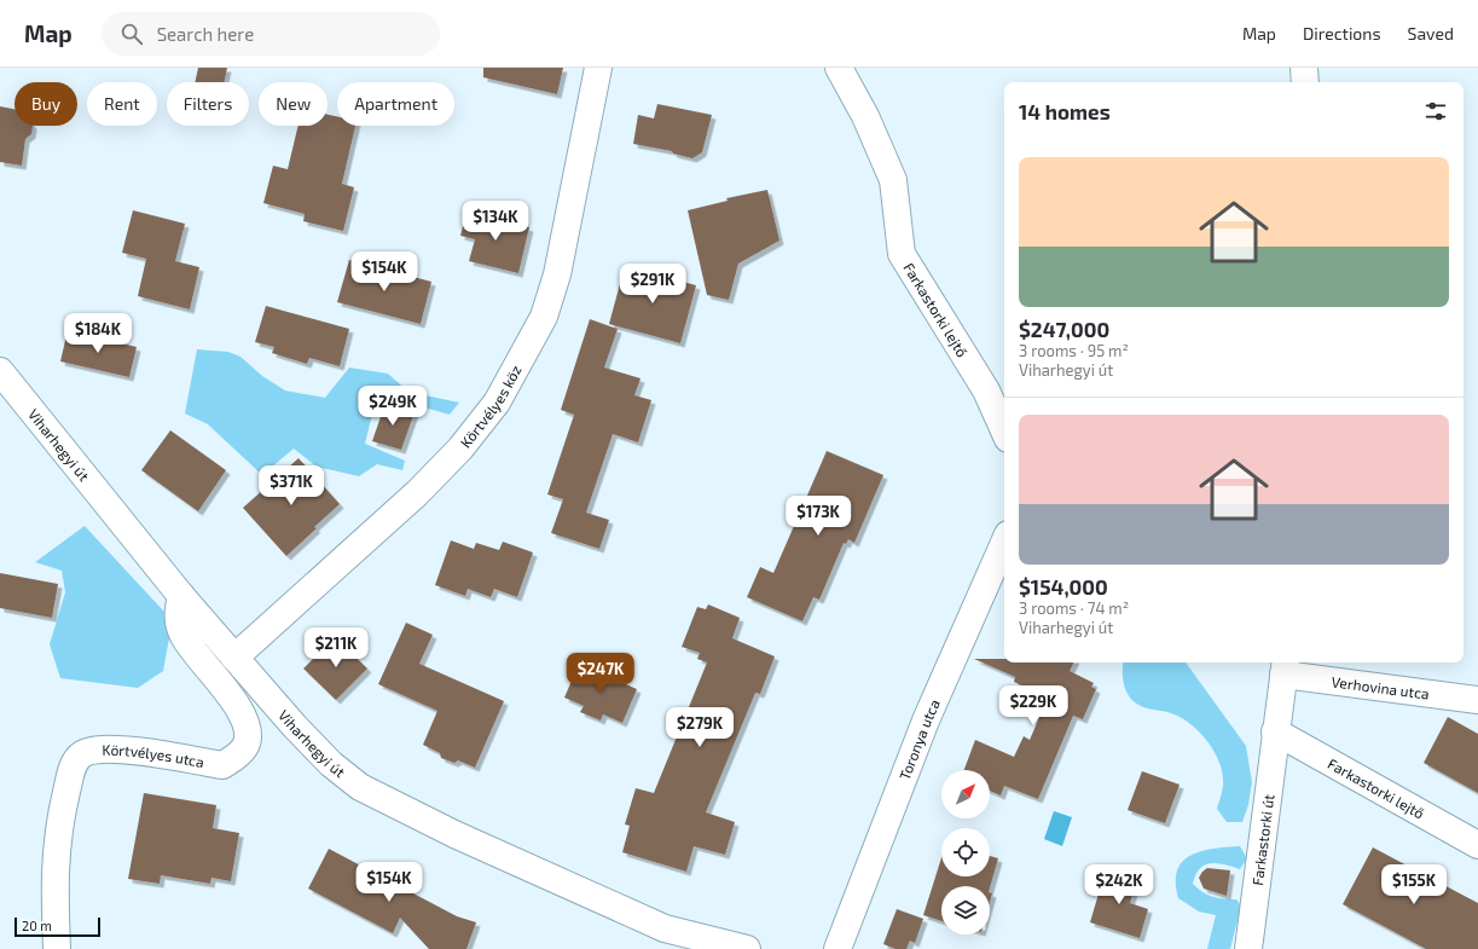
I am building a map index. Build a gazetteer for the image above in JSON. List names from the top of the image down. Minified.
{"streets":{"street":["Farkastorki lejtő","Körtvélyes köz","Viharhegyi út","Verhovina utca","Toronya utca","Körtvélyes utca","Farkastorki út"]},"crossings":[["Farkastorki lejtő","Farkastorki út"],["Körtvélyes köz","Viharhegyi út"],["Viharhegyi út","Körtvélyes utca"],["Verhovina utca","Farkastorki út"]],"scale_bar":"20 m","north":"top right","page":{"header":"Map","search":"Search here","nav":["Map","Directions","Saved"],"chip":["Buy","Rent","Filters","New","Apartment"],"heading":"14 homes","list":[{"name":"$247,000","note":"3 rooms · 95 m² · Viharhegyi út"},{"name":"$154,000","note":"3 rooms · 74 m² · Viharhegyi út"}],"price":["$134K","$154K","$291K","$184K","$249K","$371K","$173K","$211K","$247K","$229K","$279K","$154K","$242K","$155K"],"scale":"20 m"}}
